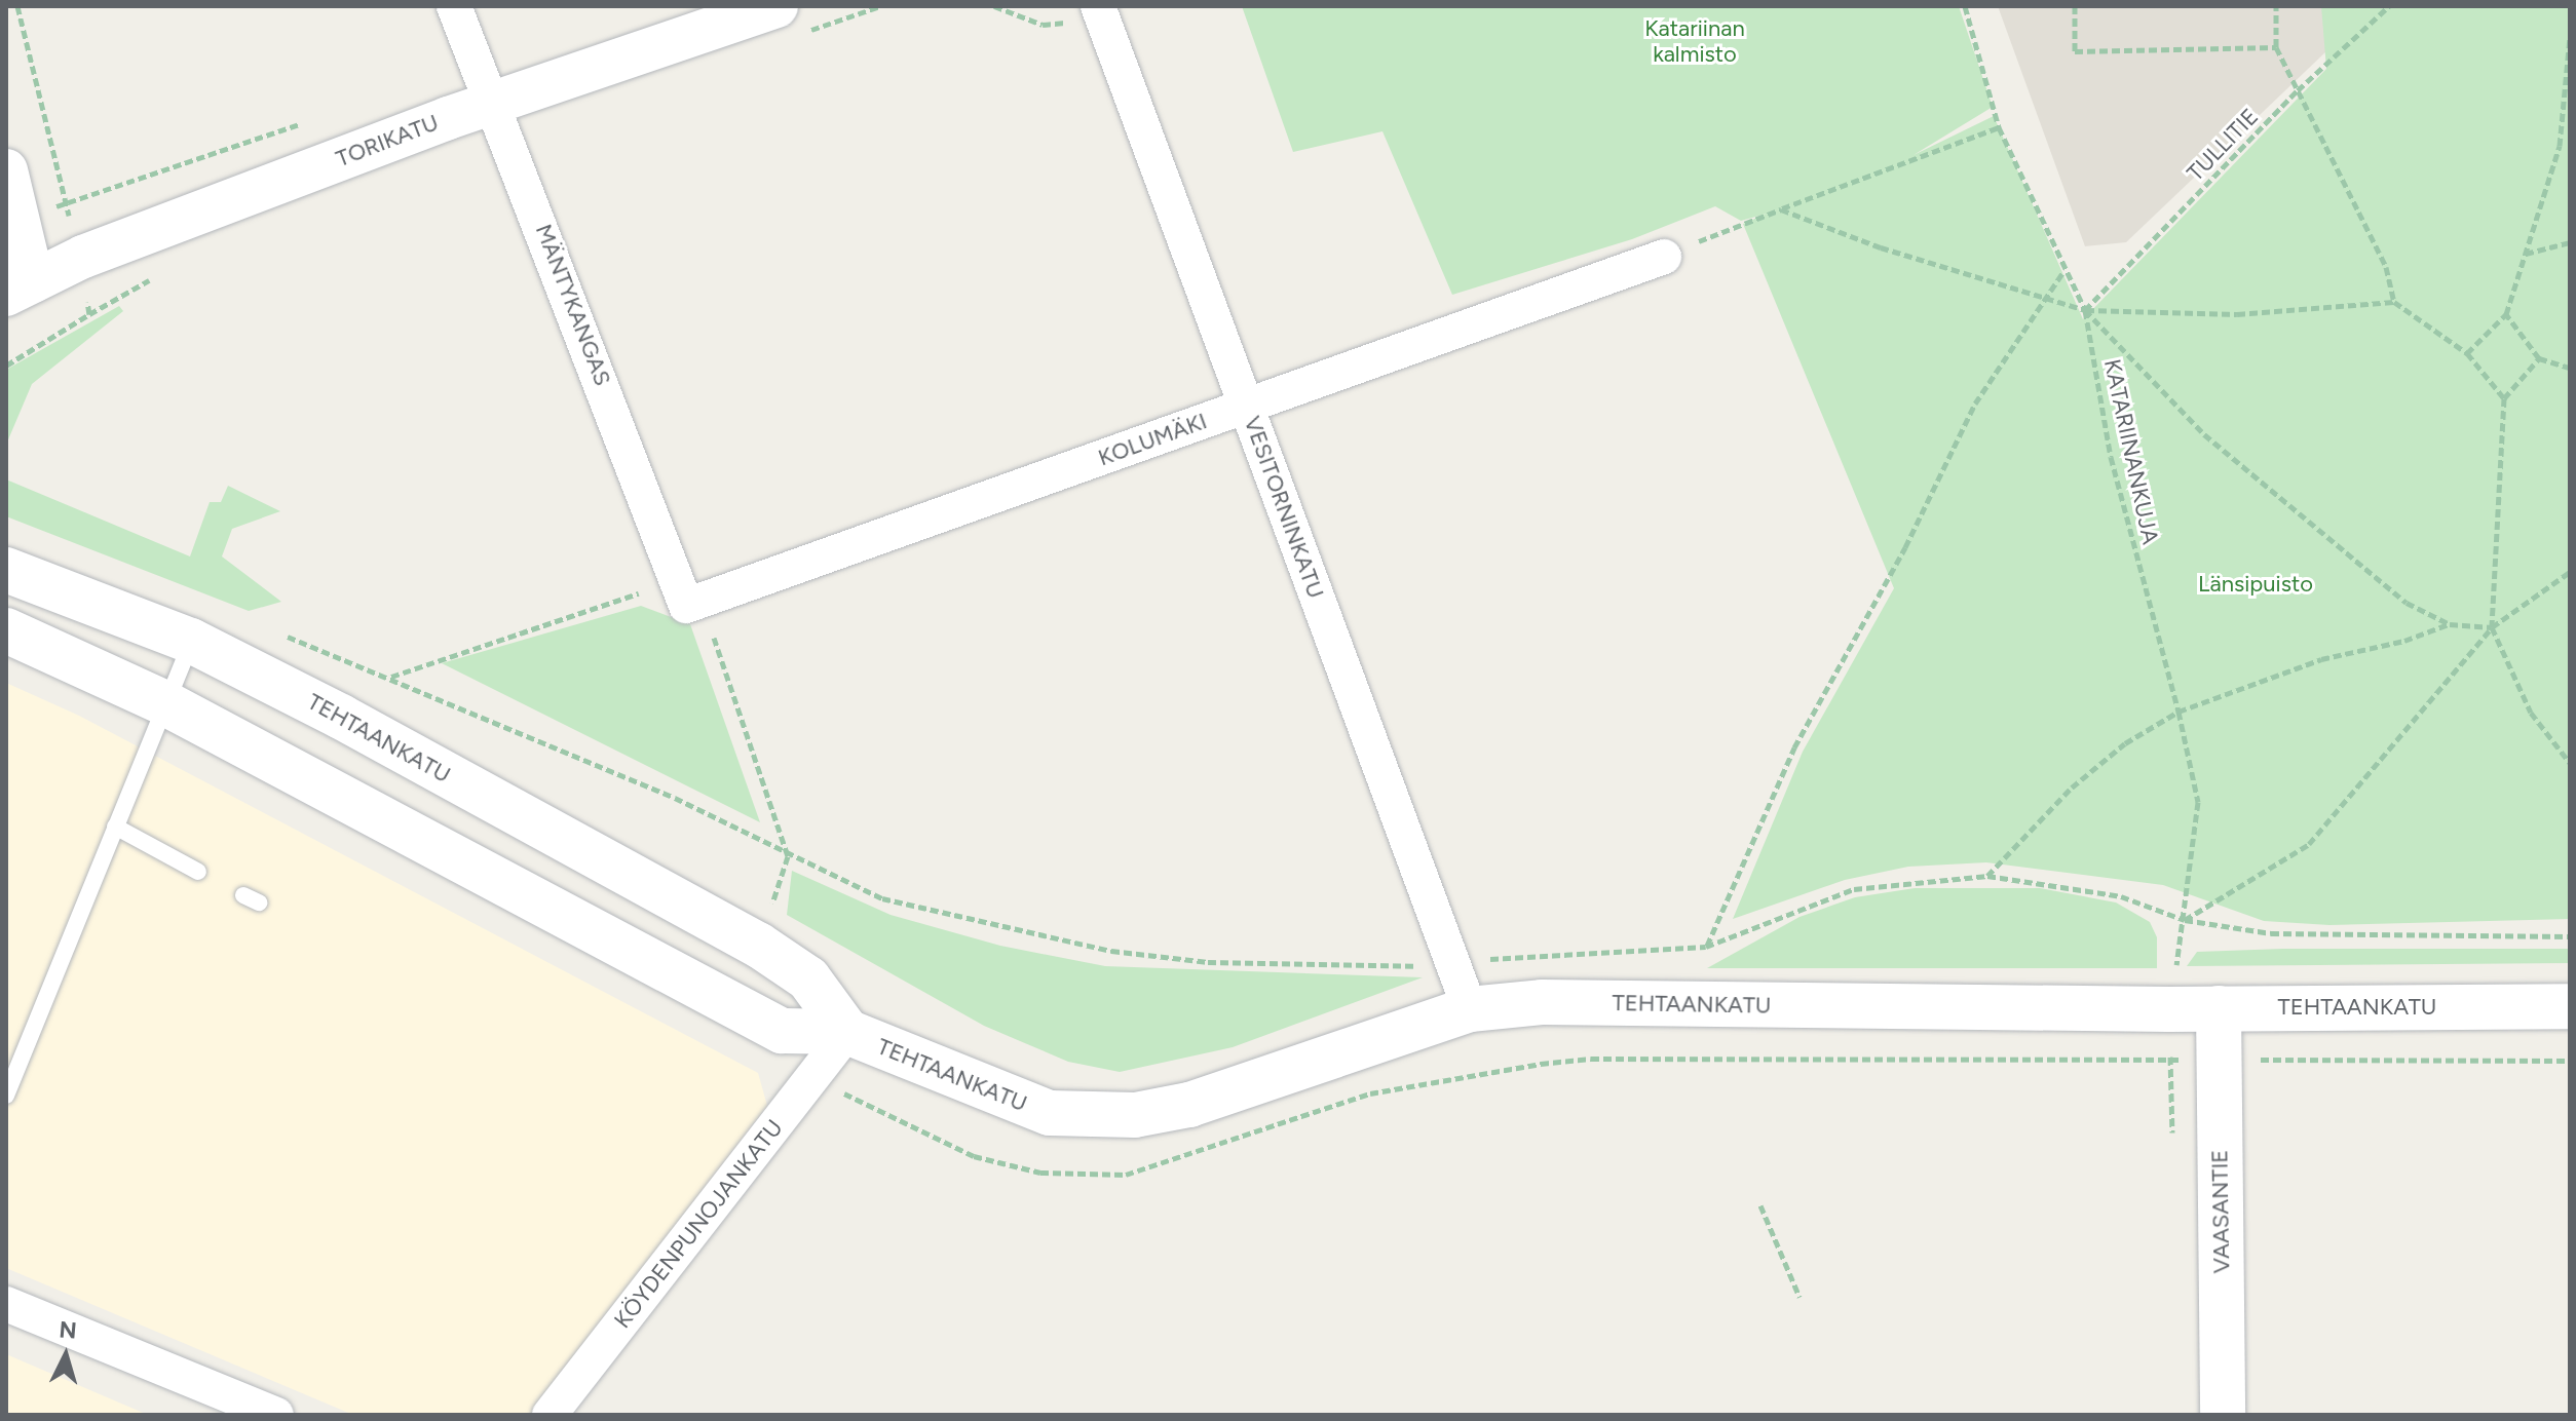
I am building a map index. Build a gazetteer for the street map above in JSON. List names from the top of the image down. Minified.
{"streets":{"main road":["TEHTAANKATU","VAASANTIE"],"street":["TORIKATU","MÄNTYKANGAS","KOLUMÄKI","VESITORNINKATU","KÖYDENPUNOJANKATU"],"path":["TULLITIE","KATARIINANKUJA"]},"crossings":[["TORIKATU","MÄNTYKANGAS"],["TULLITIE","KATARIINANKUJA"],["MÄNTYKANGAS","KOLUMÄKI"],["KOLUMÄKI","VESITORNINKATU"],["VESITORNINKATU","TEHTAANKATU"],["TEHTAANKATU","VAASANTIE"],["TEHTAANKATU","KÖYDENPUNOJANKATU"]],"parks":["Katariinan kalmisto","Länsipuisto"],"north":"top"}
